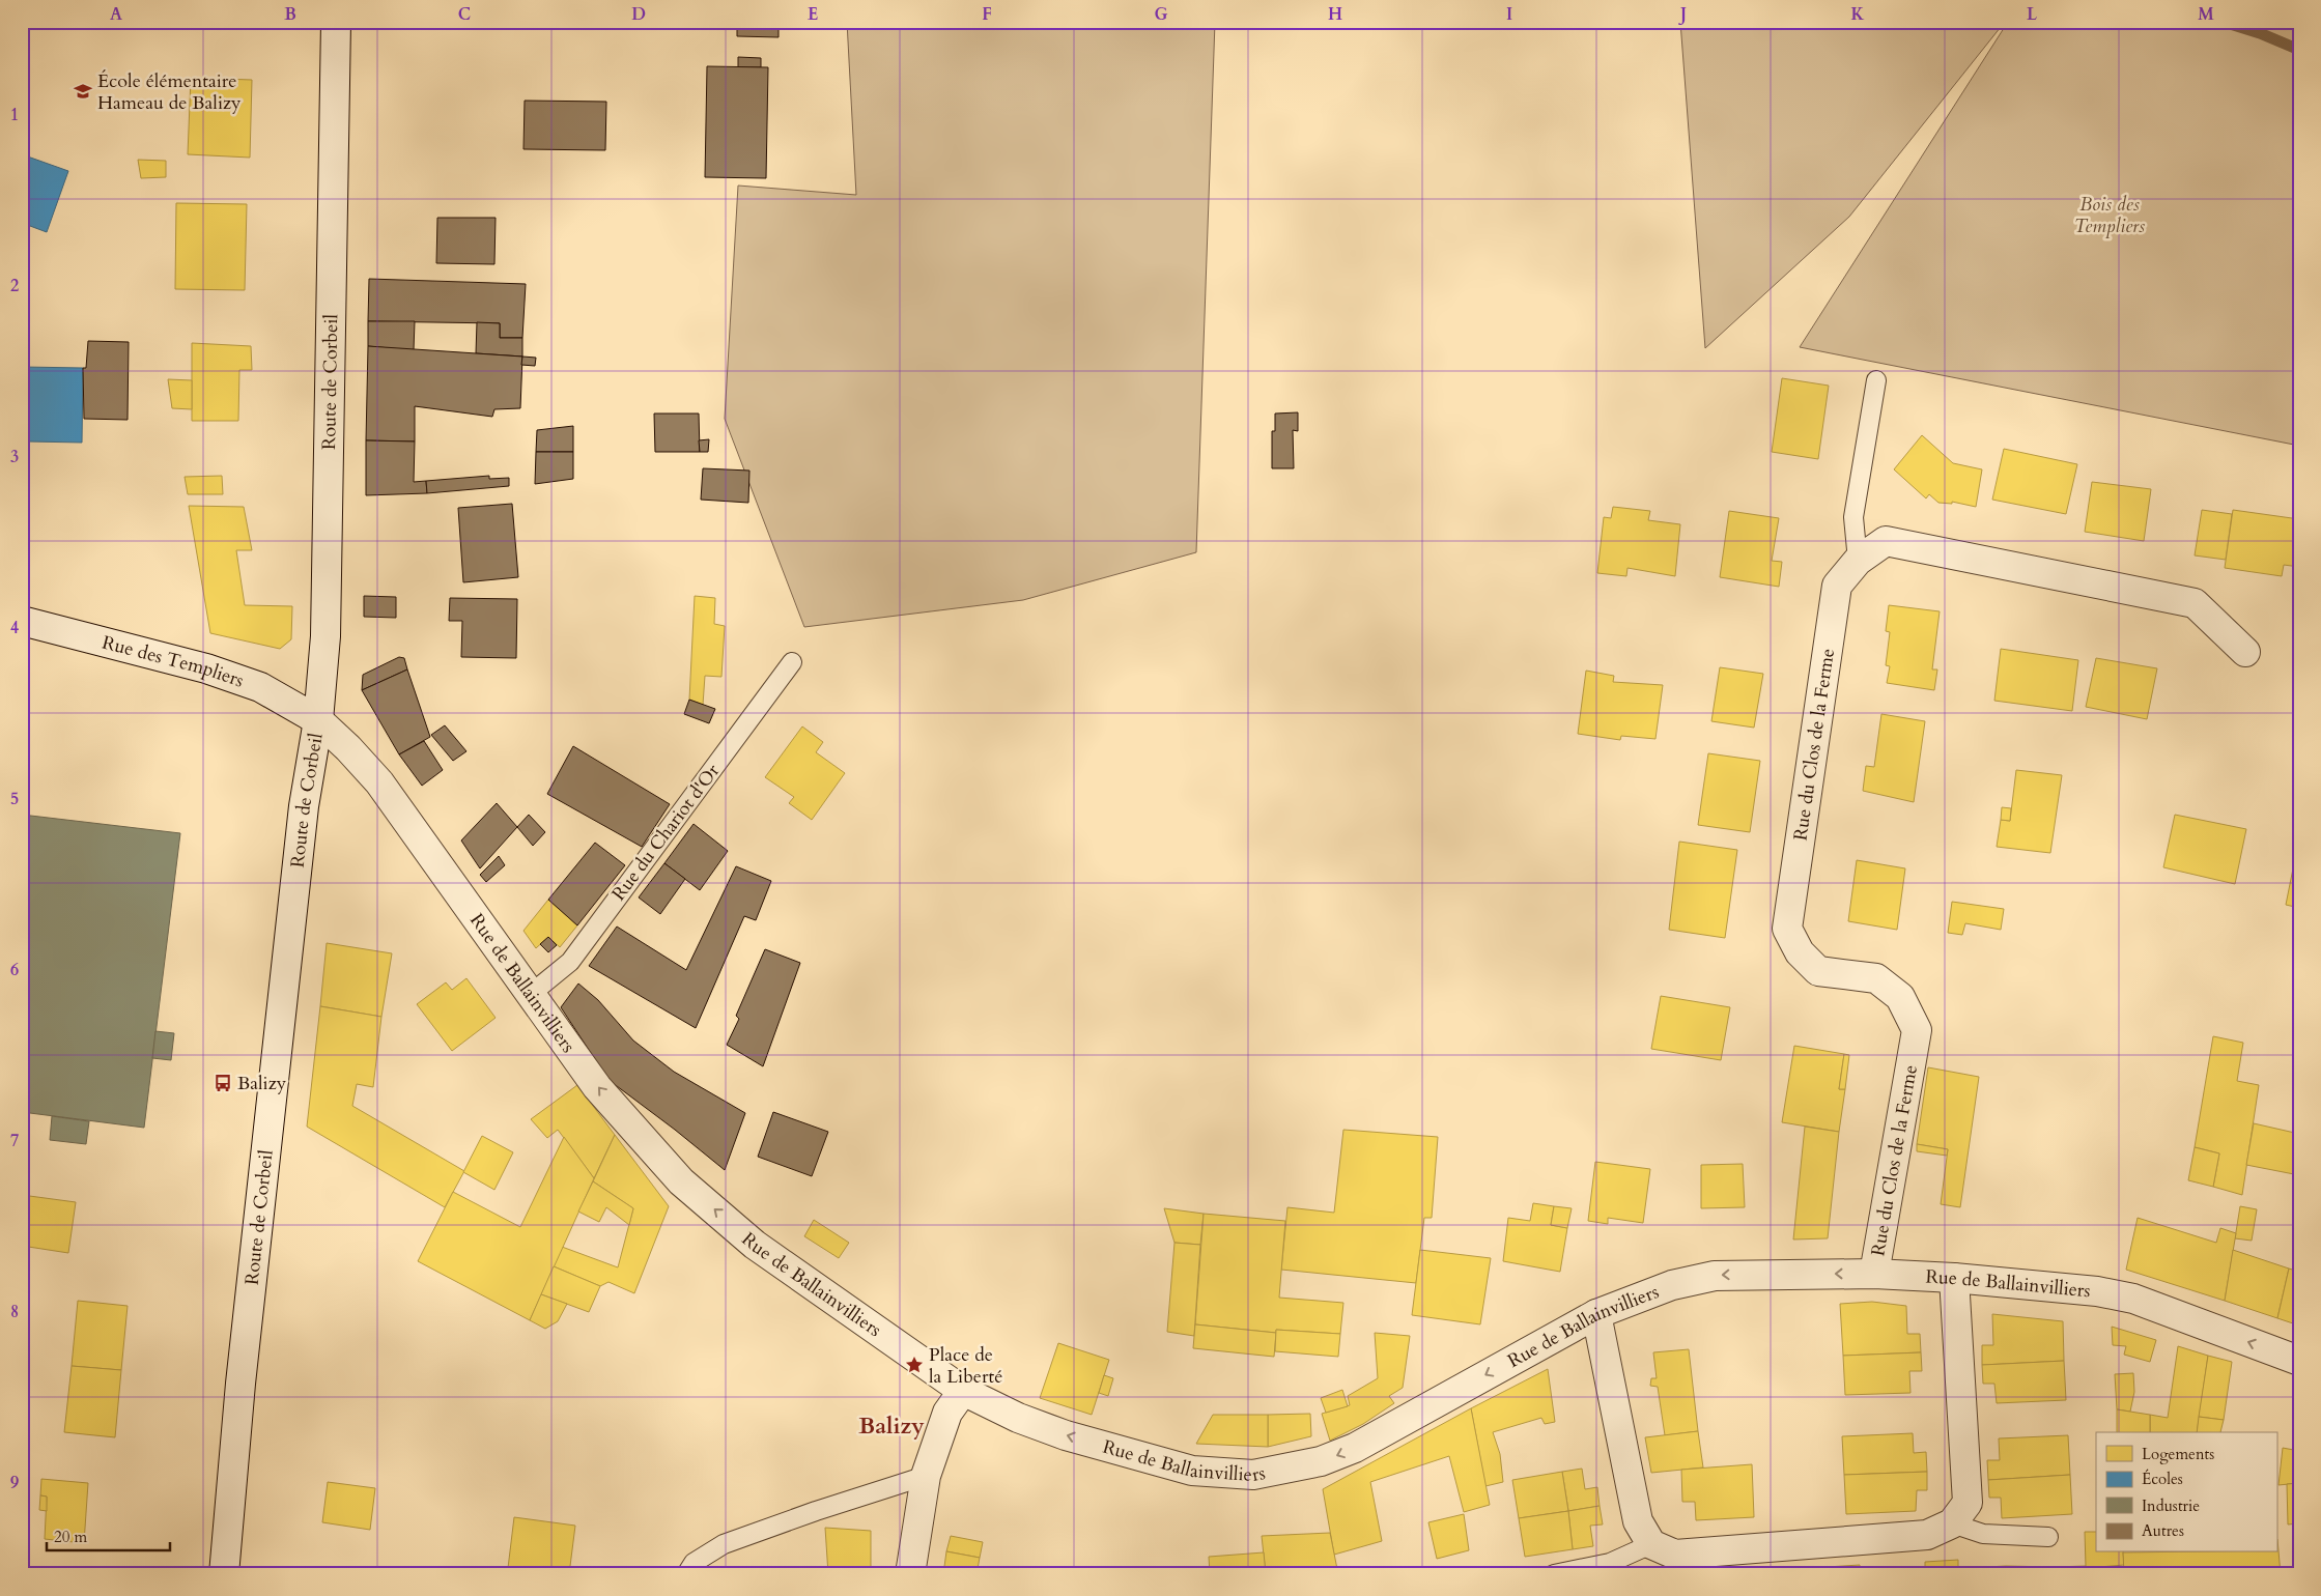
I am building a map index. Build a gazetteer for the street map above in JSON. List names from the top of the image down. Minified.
{"streets":{"street":["Route de Corbeil","Rue des Templiers","Rue du Clos de la Ferme","Rue de Ballainvilliers"],"lane":["Rue du Chariot d'Or"]},"crossings":[["Route de Corbeil","Rue des Templiers"],["Route de Corbeil","Rue de Ballainvilliers"],["Rue des Templiers","Rue de Ballainvilliers"],["Rue du Clos de la Ferme","Rue de Ballainvilliers"],["Rue du Chariot d'Or","Rue de Ballainvilliers"]],"one_way":["Rue de Ballainvilliers"],"districts":["Balizy"],"parks":["Bois des Templiers"],"places":{"school or university":["École élémentaire Hameau de Balizy"],"bus stop":["Balizy"],"place":["Place de la Liberté"]},"legend":["Logements","Écoles","Industrie","Autres"],"scale_bar":"20 m","grid":{"columns":["A","B","C","D","E","F","G","H","I","J","K","L","M"],"rows":["1","2","3","4","5","6","7","8","9"]}}
